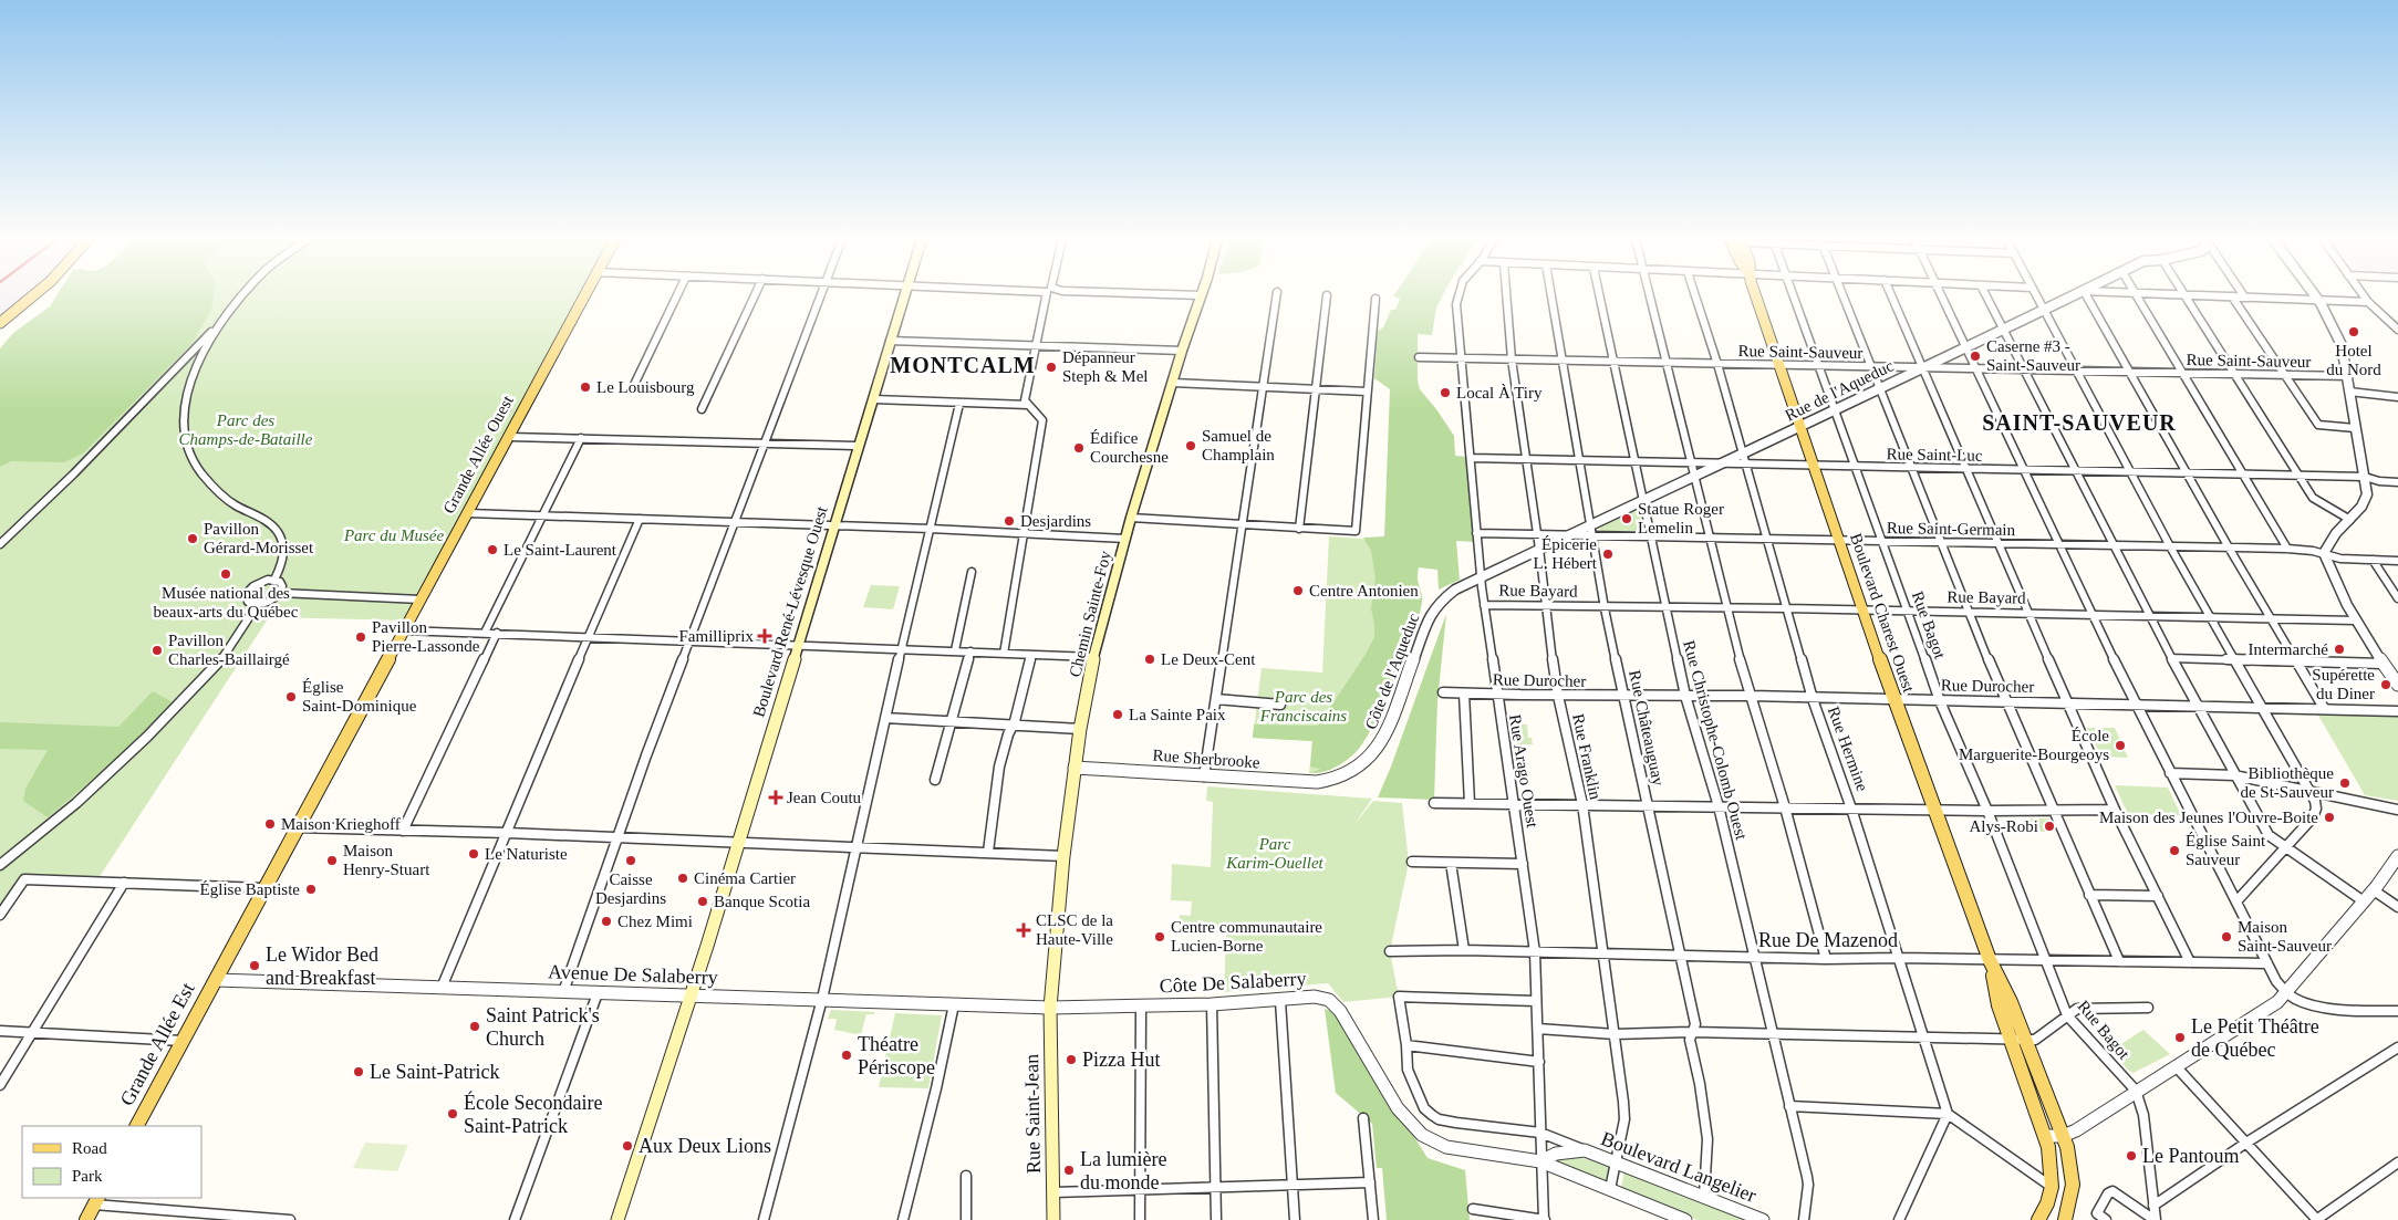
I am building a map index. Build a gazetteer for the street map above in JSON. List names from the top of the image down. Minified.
{"streets":{"main road":["Grande Allée Ouest","Boulevard René-Lévesque Ouest","Boulevard Charest Ouest","Chemin Sainte-Foy","Grande Allée Est","Rue Saint-Jean"],"street":["Rue Saint-Sauveur","Rue de l'Aqueduc","Rue Saint-Luc","Rue Saint-Germain","Rue Bayard","Rue Bagot","Côte de l'Aqueduc","Rue Durocher","Rue Châteauguay","Rue Christophe-Colomb Ouest","Rue Hermine","Rue Franklin","Rue Sherbrooke","Rue Arago Ouest","Rue De Mazenod","Avenue De Salaberry","Côte De Salaberry","Boulevard Langelier"]},"crossings":[["Rue Saint-Sauveur","Rue de l'Aqueduc"],["Rue Saint-Sauveur","Boulevard Charest Ouest"],["Rue Saint-Sauveur","Rue Bagot"],["Rue Saint-Sauveur","Rue Châteauguay"],["Rue Saint-Sauveur","Rue Christophe-Colomb Ouest"],["Rue Saint-Sauveur","Rue Hermine"],["Rue Saint-Sauveur","Rue Franklin"],["Rue Saint-Sauveur","Rue Arago Ouest"],["Rue de l'Aqueduc","Rue Saint-Luc"],["Rue de l'Aqueduc","Rue Saint-Germain"],["Rue de l'Aqueduc","Boulevard Charest Ouest"],["Rue de l'Aqueduc","Rue Bagot"],["Rue de l'Aqueduc","Côte de l'Aqueduc"],["Rue de l'Aqueduc","Rue Châteauguay"],["Rue de l'Aqueduc","Rue Christophe-Colomb Ouest"],["Rue de l'Aqueduc","Rue Hermine"],["Rue de l'Aqueduc","Rue Franklin"],["Rue de l'Aqueduc","Rue Arago Ouest"],["Grande Allée Ouest","Avenue De Salaberry"],["Grande Allée Ouest","Grande Allée Est"],["Rue Saint-Luc","Boulevard Charest Ouest"],["Rue Saint-Luc","Rue Bagot"],["Rue Saint-Luc","Rue Châteauguay"],["Rue Saint-Luc","Rue Christophe-Colomb Ouest"],["Rue Saint-Luc","Rue Hermine"],["Rue Saint-Luc","Rue Franklin"],["Rue Saint-Luc","Rue Arago Ouest"],["Rue Saint-Germain","Boulevard Charest Ouest"],["Rue Saint-Germain","Rue Bagot"],["Rue Saint-Germain","Rue Châteauguay"],["Rue Saint-Germain","Rue Christophe-Colomb Ouest"],["Rue Saint-Germain","Rue Hermine"],["Rue Saint-Germain","Rue Franklin"],["Rue Saint-Germain","Rue Arago Ouest"],["Rue Bayard","Boulevard Charest Ouest"],["Rue Bayard","Rue Bagot"],["Rue Bayard","Rue Châteauguay"],["Rue Bayard","Rue Christophe-Colomb Ouest"],["Rue Bayard","Rue Hermine"],["Rue Bayard","Rue Franklin"],["Rue Bayard","Rue Arago Ouest"],["Boulevard René-Lévesque Ouest","Avenue De Salaberry"],["Boulevard Charest Ouest","Rue Durocher"],["Boulevard Charest Ouest","Rue De Mazenod"],["Chemin Sainte-Foy","Rue Sherbrooke"],["Chemin Sainte-Foy","Avenue De Salaberry"],["Chemin Sainte-Foy","Côte De Salaberry"],["Chemin Sainte-Foy","Rue Saint-Jean"],["Rue Bagot","Rue Durocher"],["Rue Bagot","Rue De Mazenod"],["Côte de l'Aqueduc","Rue Sherbrooke"],["Côte de l'Aqueduc","Rue Arago Ouest"],["Rue Durocher","Rue Châteauguay"],["Rue Durocher","Rue Christophe-Colomb Ouest"],["Rue Durocher","Rue Hermine"],["Rue Durocher","Rue Franklin"],["Rue Durocher","Rue Arago Ouest"],["Rue Châteauguay","Rue De Mazenod"],["Rue Châteauguay","Boulevard Langelier"],["Rue Christophe-Colomb Ouest","Rue De Mazenod"],["Rue Hermine","Rue De Mazenod"],["Rue Franklin","Rue De Mazenod"],["Rue Franklin","Boulevard Langelier"],["Rue Arago Ouest","Rue De Mazenod"],["Rue Arago Ouest","Côte De Salaberry"],["Rue Arago Ouest","Boulevard Langelier"],["Avenue De Salaberry","Côte De Salaberry"],["Avenue De Salaberry","Grande Allée Est"],["Avenue De Salaberry","Rue Saint-Jean"],["Côte De Salaberry","Rue Saint-Jean"],["Côte De Salaberry","Boulevard Langelier"]],"districts":["MONTCALM","SAINT-SAUVEUR"],"parks":["Parc des Champs-de-Bataille","Parc du Musée","Parc des Franciscains","Parc Karim-Ouellet"],"places":{"other":["Hotel du Nord","Caserne #3 - Saint-Sauveur","Dépanneur Steph & Mel","Le Louisbourg","Local À Tiry","Samuel de Champlain","Édifice Courchesne","Statue Roger Lemelin","Desjardins","Pavillon Gérard-Morisset","Le Saint-Laurent","Épicerie L. Hébert","Musée national des beaux-arts du Québec","Centre Antonien","Pavillon Pierre-Lassonde","Intermarché","Pavillon Charles-Baillairgé","Le Deux-Cent","Supérette du Diner","Église Saint-Dominique","La Sainte Paix","École Marguerite-Bourgeoys","Bibliothèque de St-Sauveur","Maison des Jeunes l'Ouvre-Boite","Maison Krieghoff","Alys-Robi","Église Saint Sauveur","Le Naturiste","Maison Henry-Stuart","Caisse Desjardins","Cinéma Cartier","Église Baptiste","Banque Scotia","Chez Mimi","Centre communautaire Lucien-Borne","Maison Saint-Sauveur","Le Widor Bed and Breakfast","Saint Patrick's Church","Le Petit Théâtre de Québec","Théatre Périscope","Pizza Hut","Le Saint-Patrick","École Secondaire Saint-Patrick","Aux Deux Lions","Le Pantoum","La lumière du monde"],"health":["Familliprix","Jean Coutu","CLSC de la Haute-Ville"]},"legend":["Road","Park"]}
